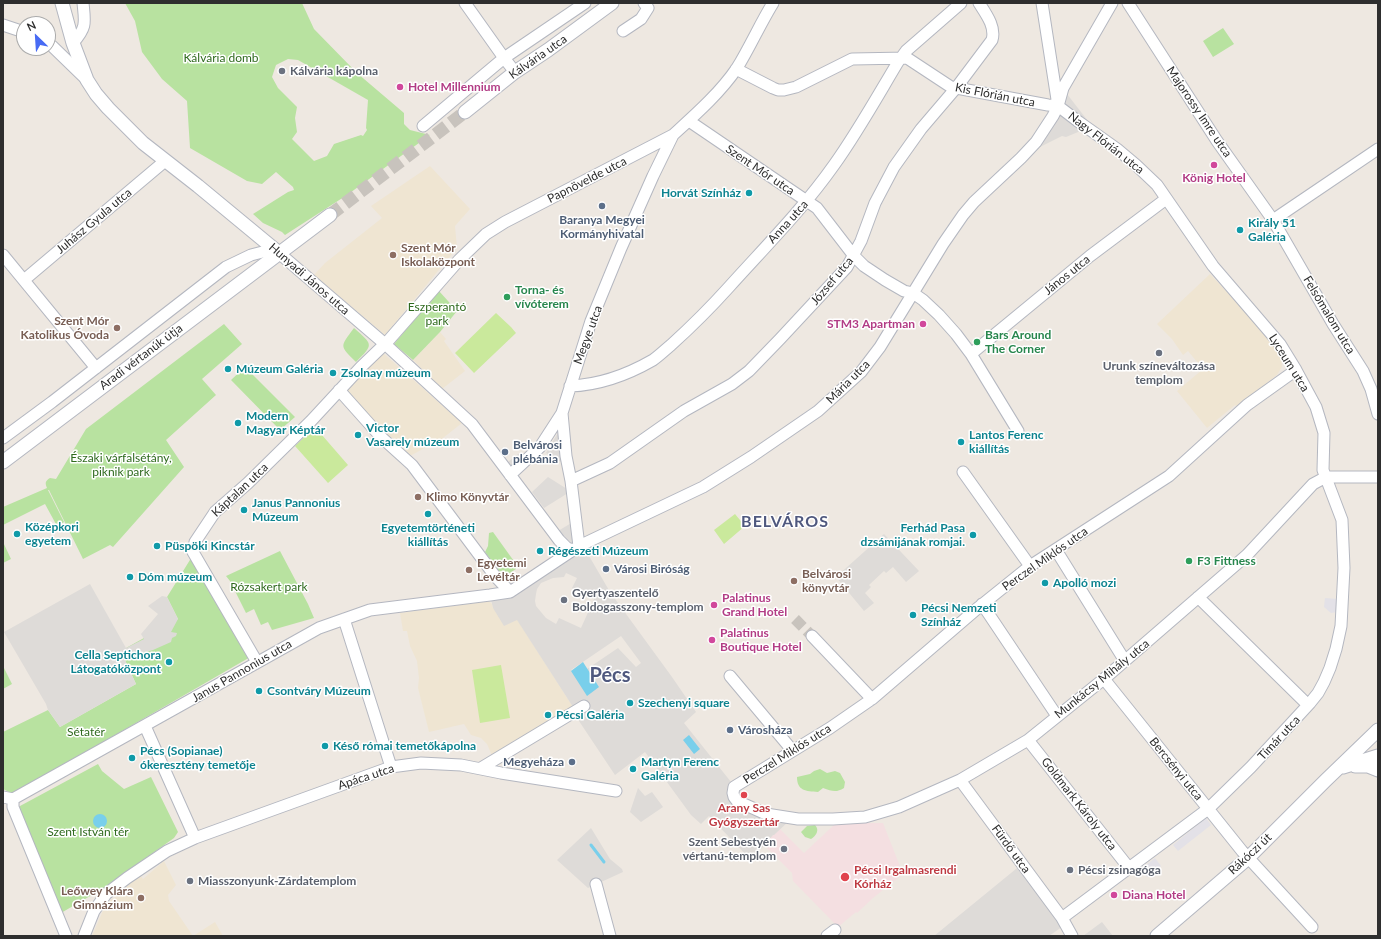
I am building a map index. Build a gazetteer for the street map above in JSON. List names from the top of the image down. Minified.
{"streets":{"street":["Kálvária utca","Kis Flórián utca","Majorossy Imre utca","Nagy Flórián utca","Szent Mór utca","Papnövelde utca","Juhász Gyula utca","Anna utca","János utca","Hunyadi János utca","József utca","Felsőmalom utca","Megye utca","Aradi vértanúk útja","Lyceum utca","Mária utca","Káptalan utca","Perczel Miklós utca","Janus Pannonius utca","Munkácsy Mihály utca","Tímár utca","Bercsényi utca","Apáca utca","Goldmark Károly utca","Fürdő utca","Rákóczi út"]},"crossings":[["Kis Flórián utca","Nagy Flórián utca"],["Kis Flórián utca","Papnövelde utca"],["Kis Flórián utca","Anna utca"],["Kis Flórián utca","József utca"],["Kis Flórián utca","Mária utca"],["Majorossy Imre utca","Felsőmalom utca"],["Nagy Flórián utca","János utca"],["Nagy Flórián utca","Lyceum utca"],["Nagy Flórián utca","Mária utca"],["Szent Mór utca","Papnövelde utca"],["Szent Mór utca","Anna utca"],["Szent Mór utca","János utca"],["Szent Mór utca","József utca"],["Szent Mór utca","Mária utca"],["Papnövelde utca","Hunyadi János utca"],["Papnövelde utca","Megye utca"],["Papnövelde utca","Káptalan utca"],["Juhász Gyula utca","Hunyadi János utca"],["Anna utca","Megye utca"],["Hunyadi János utca","Megye utca"],["Hunyadi János utca","Aradi vértanúk útja"],["Hunyadi János utca","Mária utca"],["Hunyadi János utca","Káptalan utca"],["József utca","Megye utca"],["Megye utca","Mária utca"],["Lyceum utca","Perczel Miklós utca"],["Lyceum utca","Munkácsy Mihály utca"],["Lyceum utca","Tímár utca"],["Mária utca","Janus Pannonius utca"],["Káptalan utca","Janus Pannonius utca"],["Perczel Miklós utca","Munkácsy Mihály utca"],["Munkácsy Mihály utca","Tímár utca"],["Munkácsy Mihály utca","Bercsényi utca"],["Munkácsy Mihály utca","Goldmark Károly utca"],["Munkácsy Mihály utca","Fürdő utca"],["Tímár utca","Bercsényi utca"],["Tímár utca","Goldmark Károly utca"],["Tímár utca","Fürdő utca"],["Bercsényi utca","Rákóczi út"]],"districts":["BELVÁROS","Pécs"],"parks":["Kálvária domb","Eszperantó park","Északi várfalsétány, piknik park","Rózsakert park","Sétatér","Szent István tér"],"places":["Kálvária kápolna","Hotel Millennium","König Hotel","Horvát Színház","Baranya Megyei Kormányhivatal","Király 51 Galéria","Szent Mór Iskolaközpont","Torna- és vívóterem","STM3 Apartman","Szent Mór Katolikus Óvoda","Bars Around The Corner","Urunk színeváltozása templom","Múzeum Galéria","Zsolnay múzeum","Modern Magyar Képtár","Victor Vasarely múzeum","Lantos Ferenc kiállítás","Belvárosi plébánia","Klimo Könyvtár","Janus Pannonius Múzeum","Egyetemtörténeti kiállítás","Középkori egyetem","Ferhád Pasa dzsámijának romjai.","Püspöki Kincstár","Régészeti Múzeum","F3 Fittness","Városi Biróság","Egyetemi Levéltár","Dóm múzeum","Belvárosi könyvtár","Apolló mozi","Gyertyaszentelő Boldogasszony-templom","Palatinus Grand Hotel","Pécsi Nemzeti Színház","Palatinus Boutique Hotel","Cella Septichora Látogatóközpont","Csontváry Múzeum","Szechenyi square","Pécsi Galéria","Városháza","Késő római temetőkápolna","Pécs (Sopianae) ókeresztény temetője","Megyeháza","Martyn Ferenc Galéria","Arany Sas Gyógyszertár","Szent Sebestyén vértanú-templom","Pécsi zsinagóga","Pécsi Irgalmasrendi Kórház","Miasszonyunk-Zárdatemplom","Diana Hotel","Leőwey Klára Gimnázium"],"north":"top left"}
